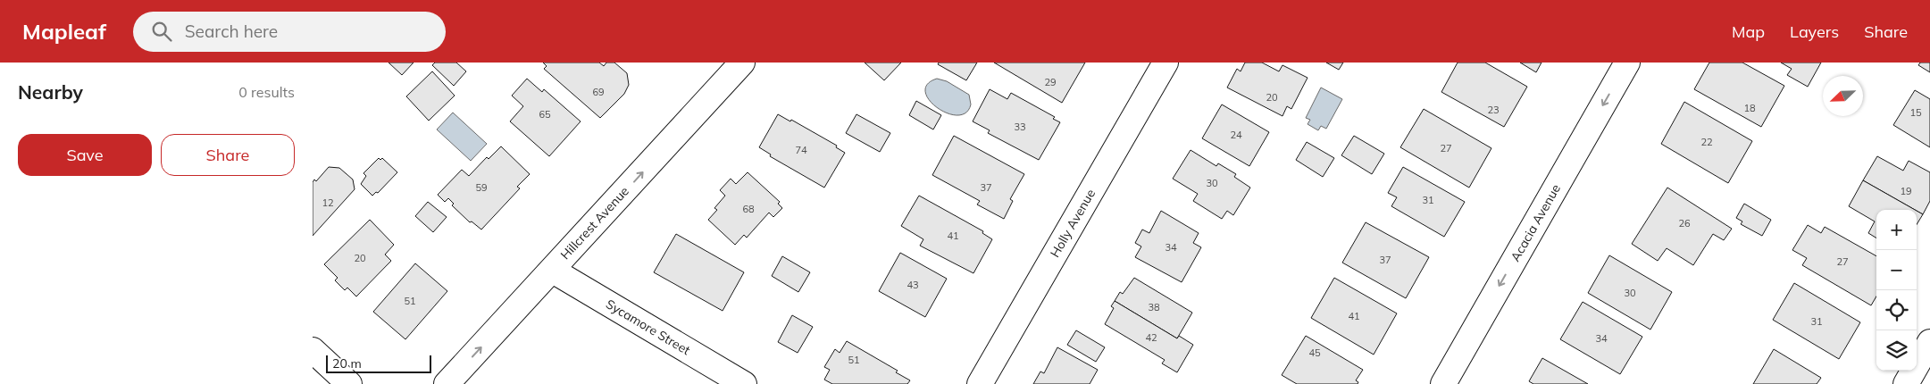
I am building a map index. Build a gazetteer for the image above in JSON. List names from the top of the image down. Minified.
{"streets":{"street":["Holly Avenue","Acacia Avenue","Hillcrest Avenue","Sycamore Street"]},"crossings":[["Hillcrest Avenue","Sycamore Street"]],"one_way":["Acacia Avenue","Hillcrest Avenue"],"house_numbers":["29","69","20","18","23","15","65","33","24","22","27","74","30","59","37","19","31","12","68","26","41","34","20","37","27","43","30","51","38","41","31","42","34","45","51"],"scale_bar":"20 m","north":"bottom left","page":{"header":"Mapleaf","search":"Search here","nav":["Map","Layers","Share"],"heading":["Nearby","0 results"],"buttons":["Save","Share"],"map_buttons":["+","−"],"scale":"20 m"}}
